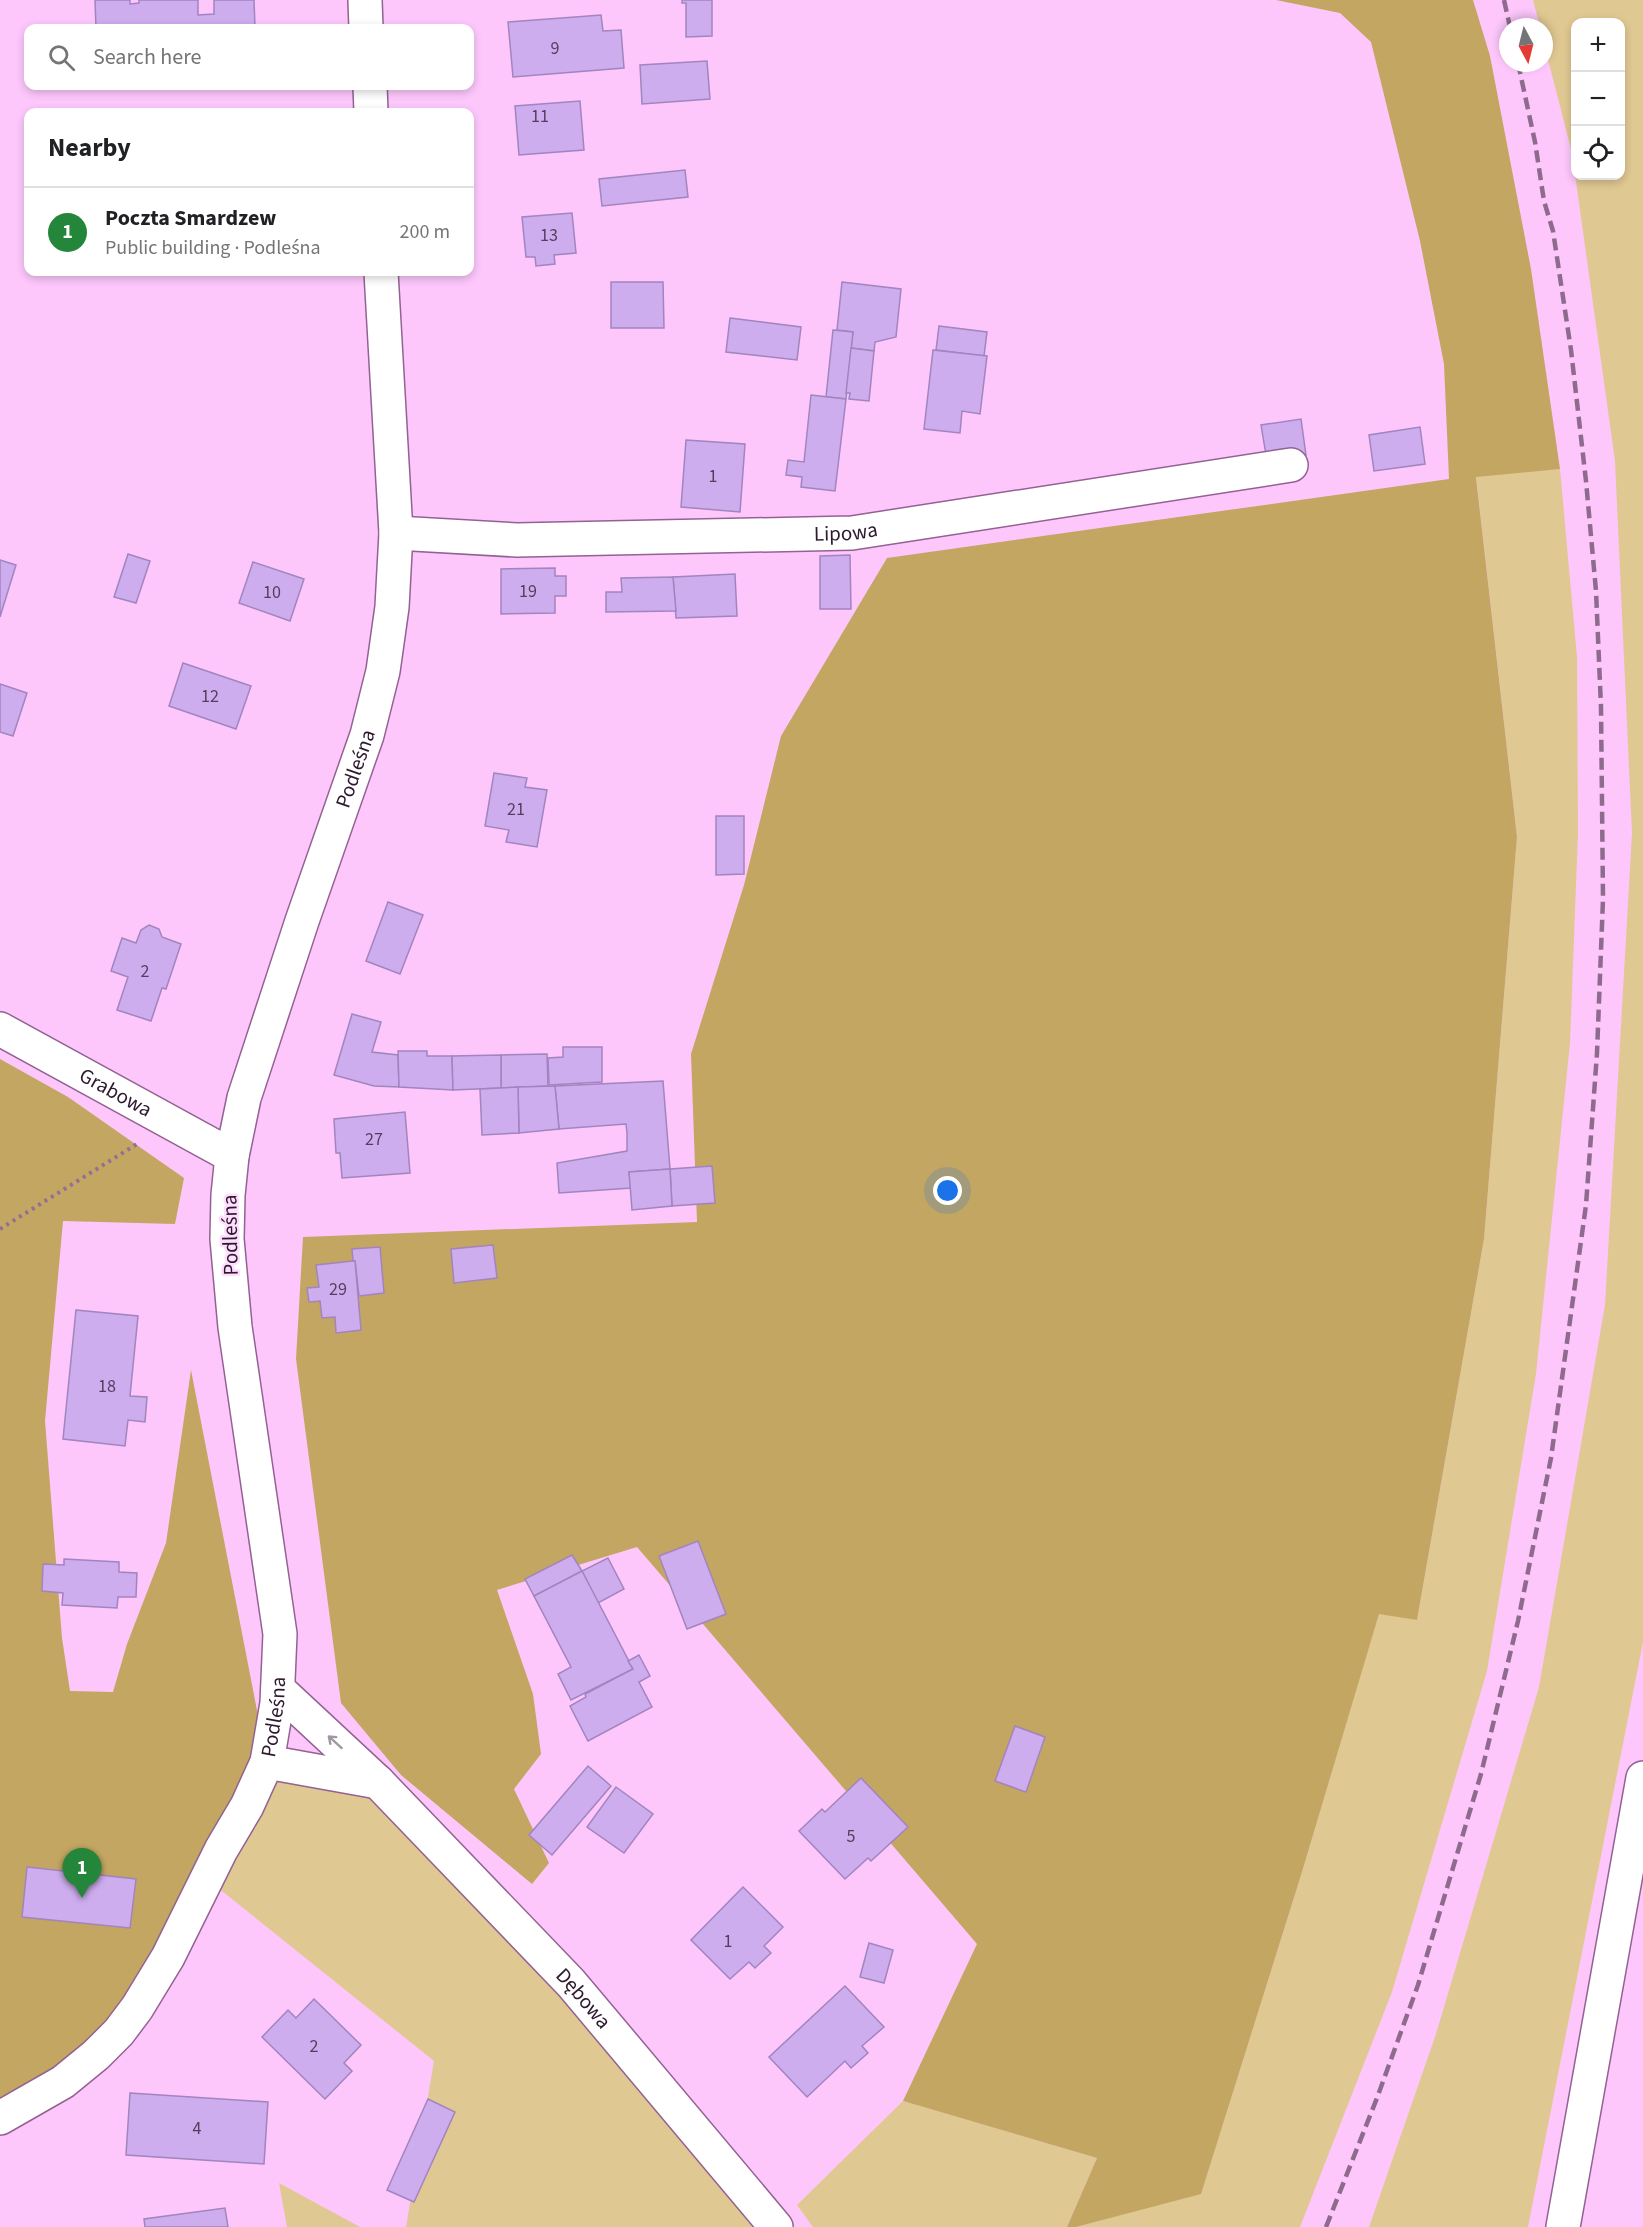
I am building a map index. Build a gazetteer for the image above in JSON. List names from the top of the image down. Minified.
{"streets":{"street":["Lipowa","Podleśna","Grabowa","Dębowa"]},"crossings":[["Lipowa","Podleśna"],["Podleśna","Grabowa"],["Podleśna","Dębowa"]],"house_numbers":["9","11","13","1","19","10","12","21","2","27","29","18","5","1","2","4"],"north":"bottom","page":{"map_buttons":["+","−"],"search":"Search here","heading":"Nearby","list":[{"mark":"1","name":"Poczta Smardzew","note":"Public building · Podleśna","value":"200 m"}],"pins":"1"}}
